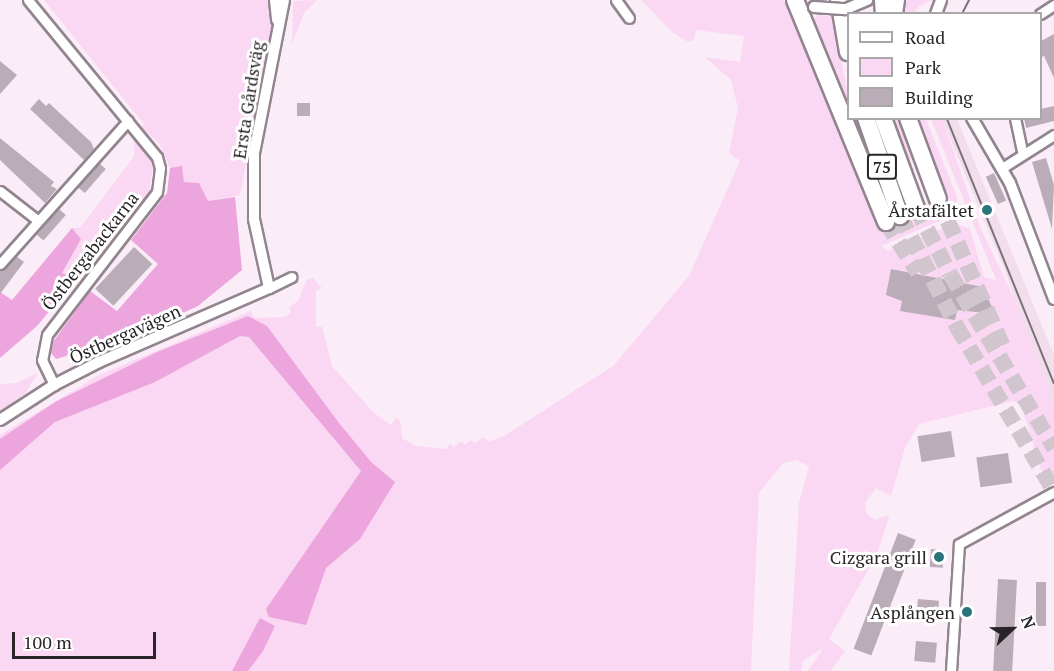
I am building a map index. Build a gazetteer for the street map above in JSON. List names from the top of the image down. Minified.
{"streets":{"highway":["75"],"street":["Ersta Gårdsväg","Östbergabackarna","Östbergavägen"]},"crossings":[["Ersta Gårdsväg","Östbergavägen"],["Östbergabackarna","Östbergavägen"]],"places":["Årstafältet","Cizgara grill","Asplången"],"legend":["Road","Park","Building"],"scale_bar":"100 m","north":"right"}
